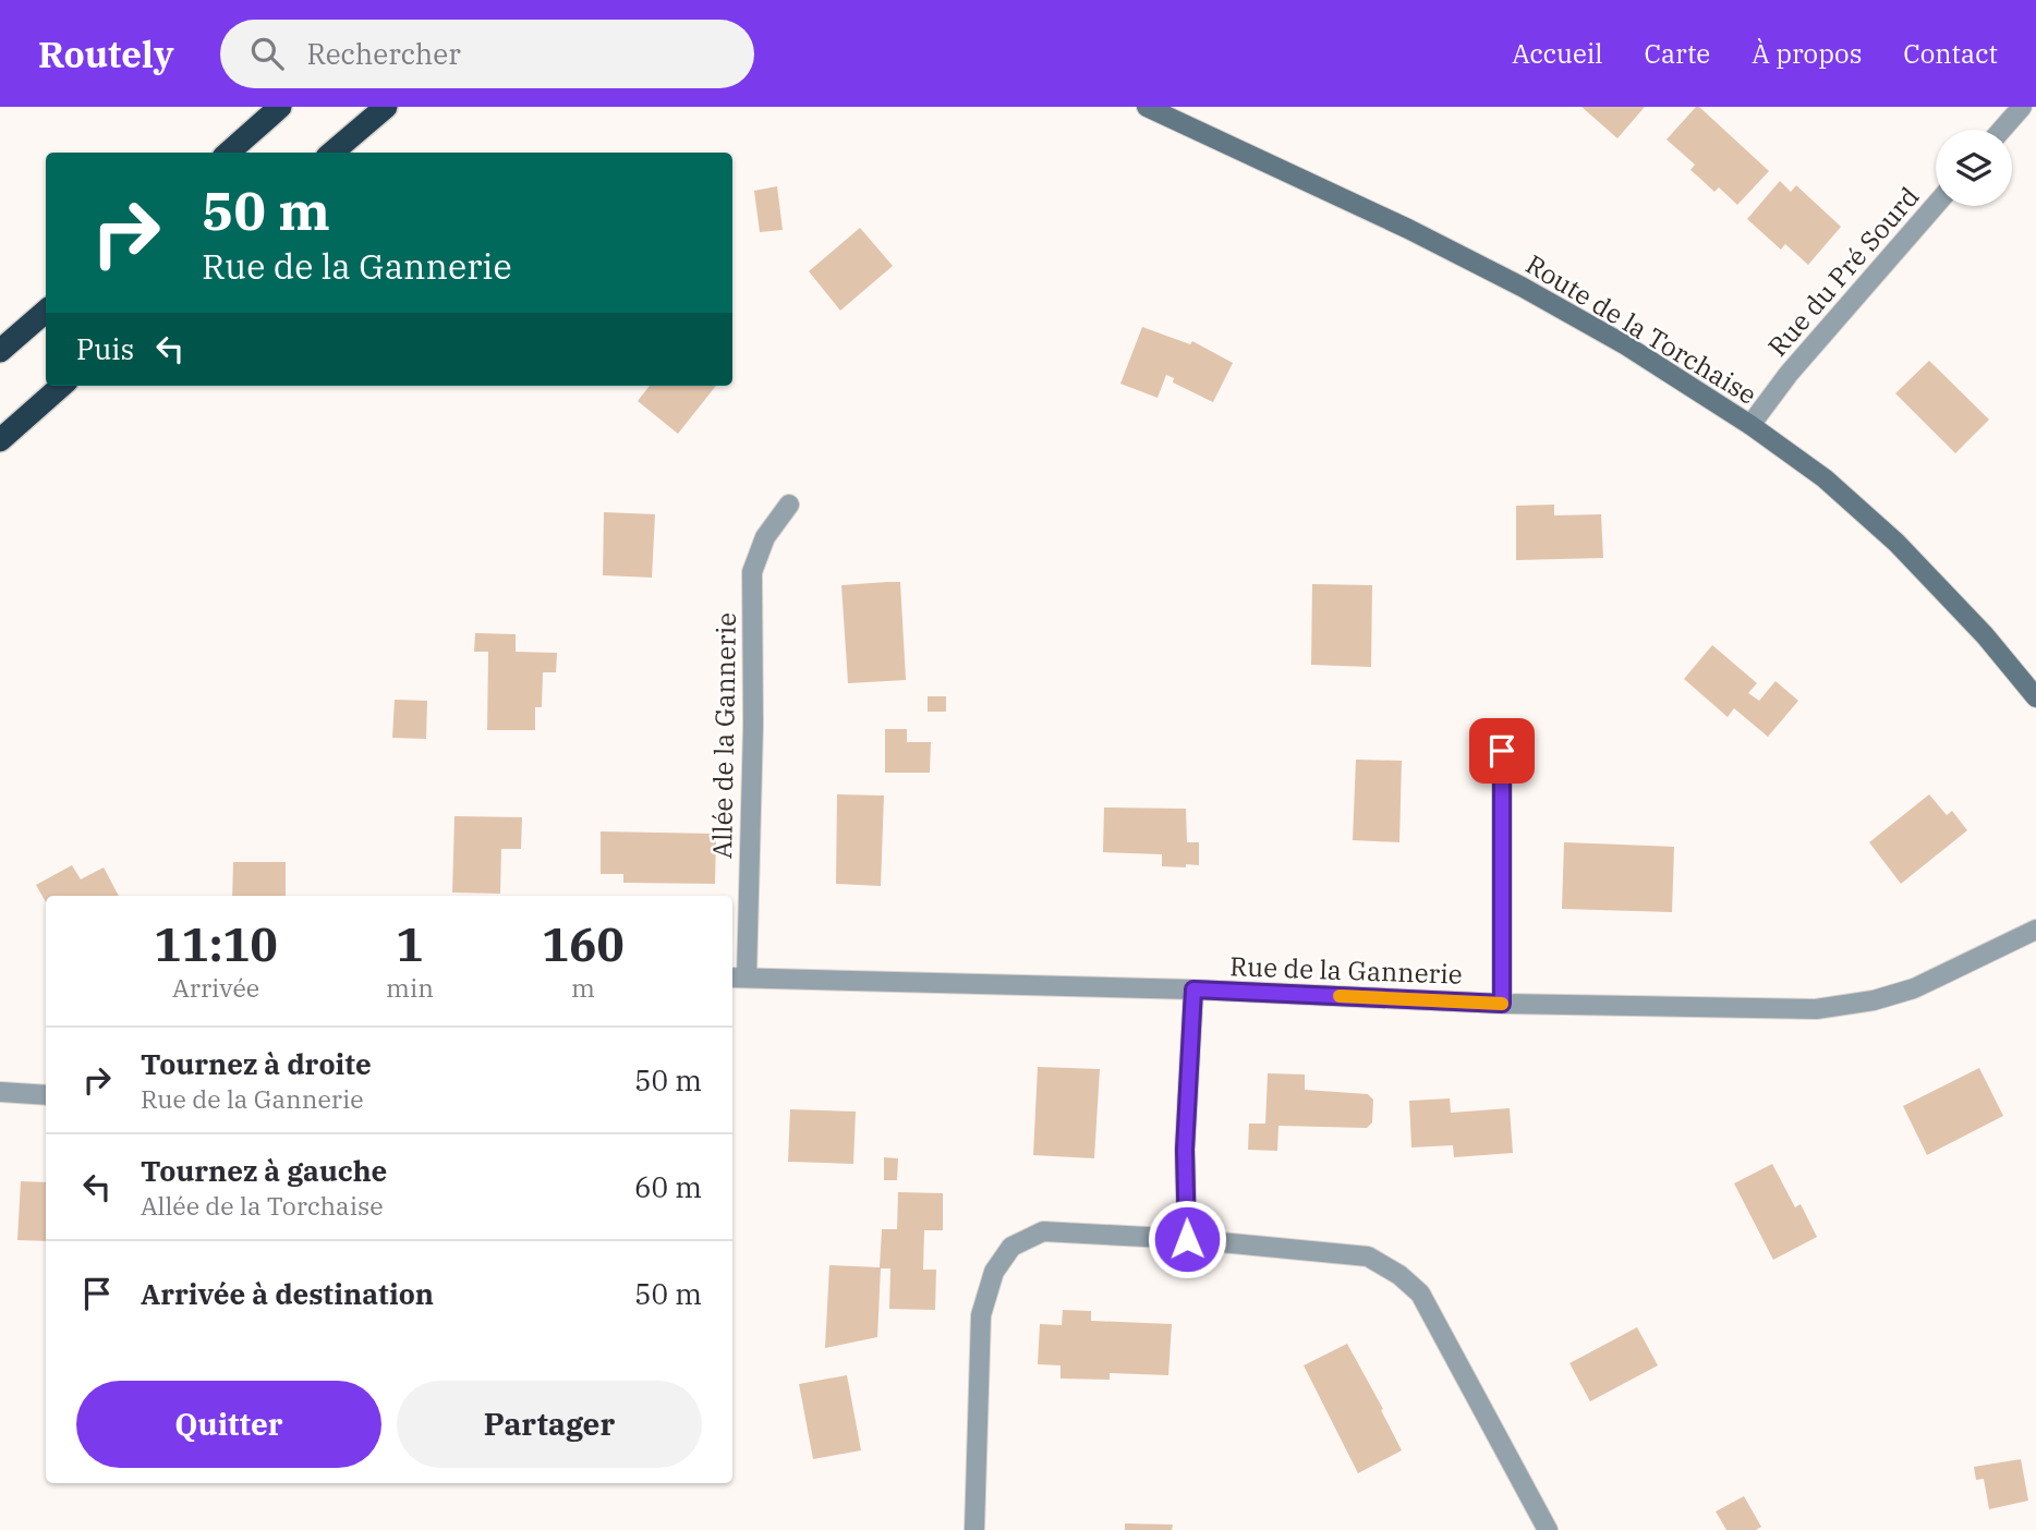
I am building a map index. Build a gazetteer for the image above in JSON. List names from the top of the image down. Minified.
{"streets":{"main road":["Route de la Torchaise"],"street":["Rue du Pré Sourd","Allée de la Gannerie","Rue de la Gannerie"]},"crossings":[["Rue du Pré Sourd","Route de la Torchaise"],["Allée de la Gannerie","Rue de la Gannerie"]],"page":{"header":"Routely","search":"Rechercher","nav":["Accueil","Carte","À propos","Contact"],"turn":["50 m","Rue de la Gannerie"],"then":"Puis","eta":["11:10","Arrivée","1","min","160","m"],"list":[{"name":"Tournez à droite","note":"Rue de la Gannerie","value":"50 m"},{"name":"Tournez à gauche","note":"Allée de la Torchaise","value":"60 m"},{"name":"Arrivée à destination","value":"50 m"}],"buttons":["Quitter","Partager"]}}
